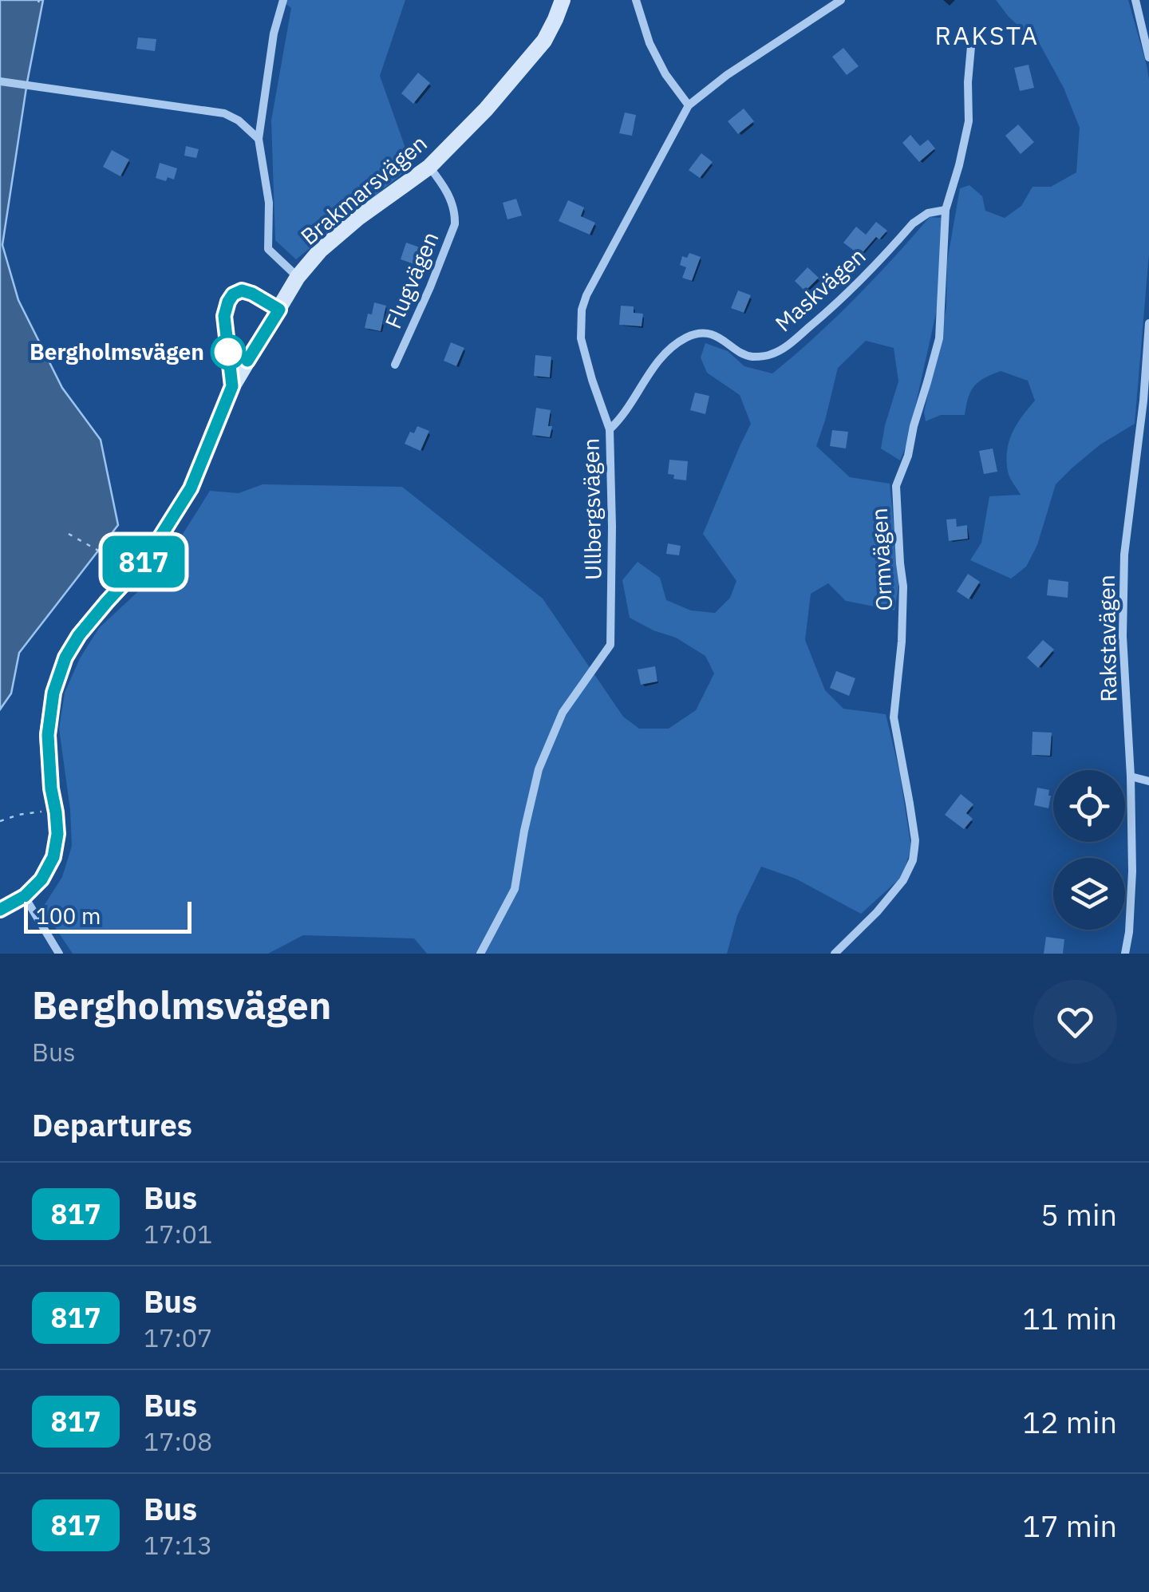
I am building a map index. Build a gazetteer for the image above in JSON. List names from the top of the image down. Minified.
{"streets":{"street":["Brakmarsvägen","Flugvägen","Maskvägen","Ullbergsvägen","Ormvägen","Rakstavägen"]},"crossings":[["Brakmarsvägen","Flugvägen"],["Maskvägen","Ullbergsvägen"],["Maskvägen","Ormvägen"]],"districts":["RAKSTA"],"places":["Bergholmsvägen"],"lines":["bus line 817"],"scale_bar":"100 m","page":{"on_map":"817","scale":"100 m","heading":[["Bergholmsvägen","Bus"],"Departures"],"list":[{"mark":"817","name":"Bus","note":"17:01","value":"5 min"},{"mark":"817","name":"Bus","note":"17:07","value":"11 min"},{"mark":"817","name":"Bus","note":"17:08","value":"12 min"},{"mark":"817","name":"Bus","note":"17:13","value":"17 min"}]}}
